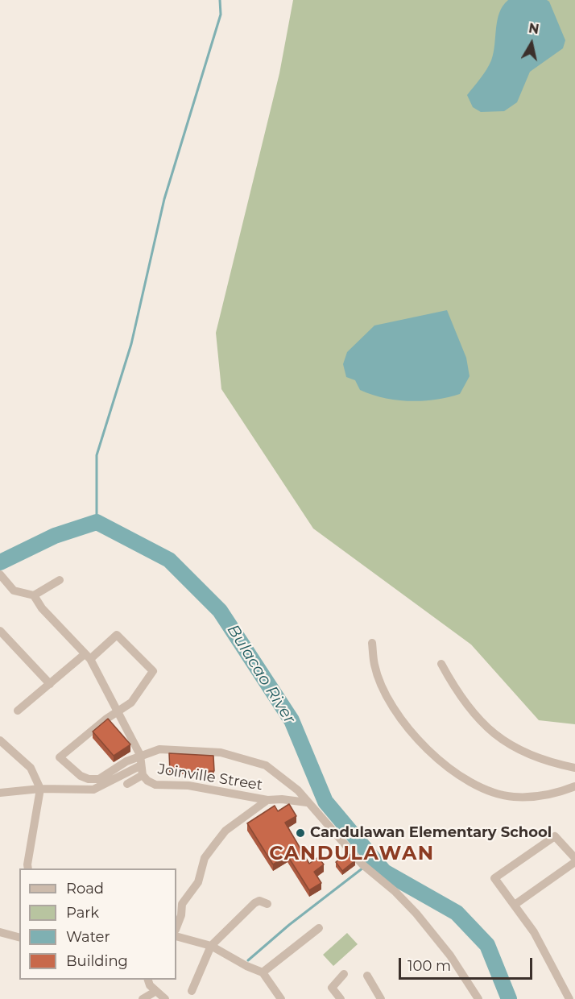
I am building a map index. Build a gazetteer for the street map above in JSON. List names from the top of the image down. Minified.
{"streets":{"street":["Joinville Street"]},"districts":["CANDULAWAN"],"water":["Bulacao River"],"places":["Candulawan Elementary School"],"legend":["Road","Park","Water","Building"],"scale_bar":"100 m","north":"top"}
